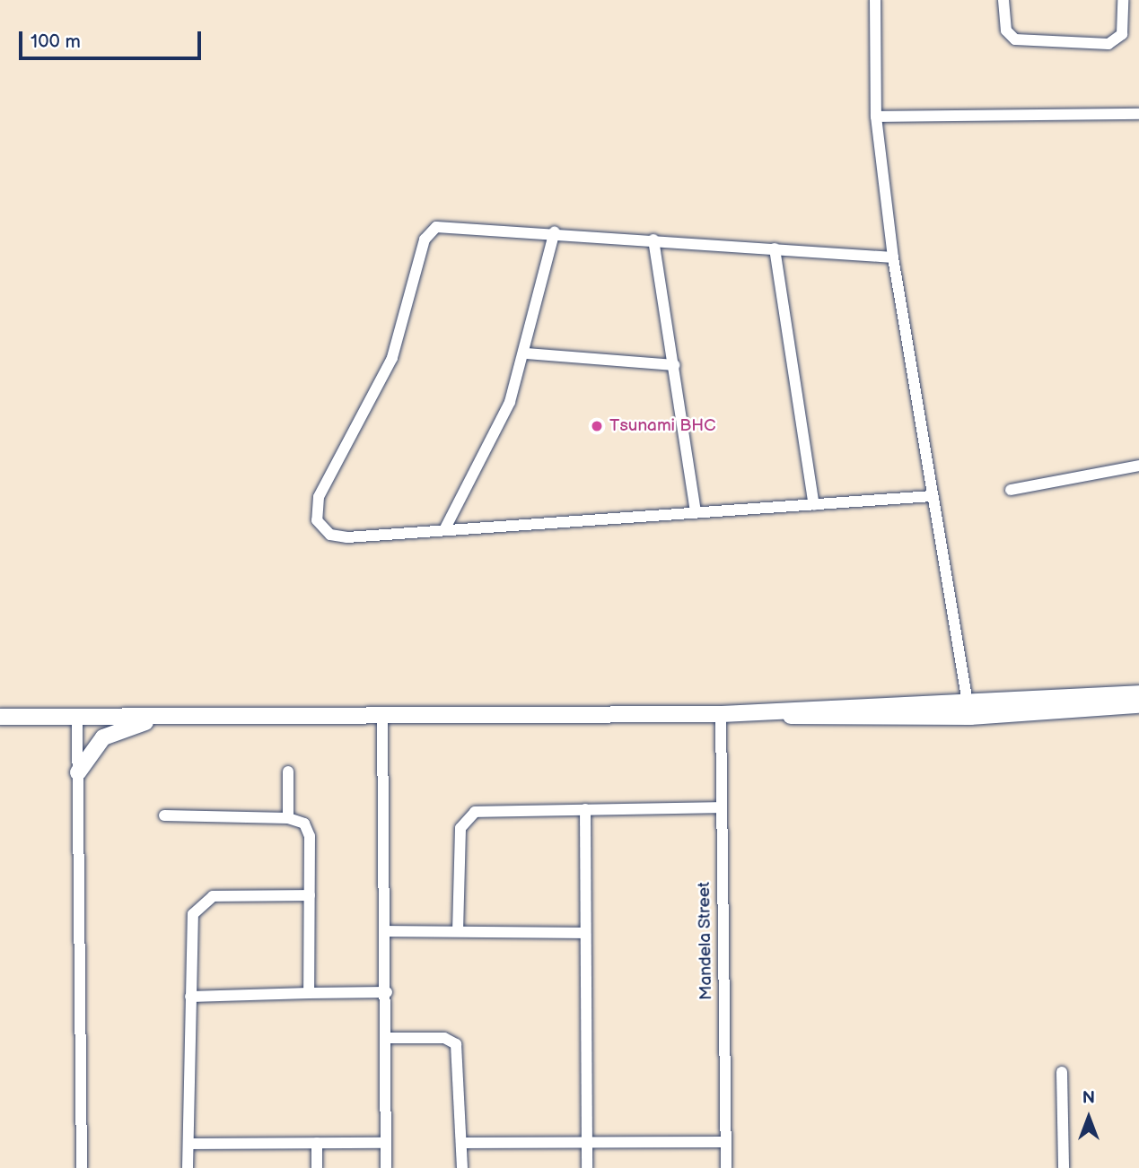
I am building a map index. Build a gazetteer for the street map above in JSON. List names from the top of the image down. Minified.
{"streets":{"street":["Mandela Street"]},"places":["Tsunami BHC"],"scale_bar":"100 m","north":"top"}
